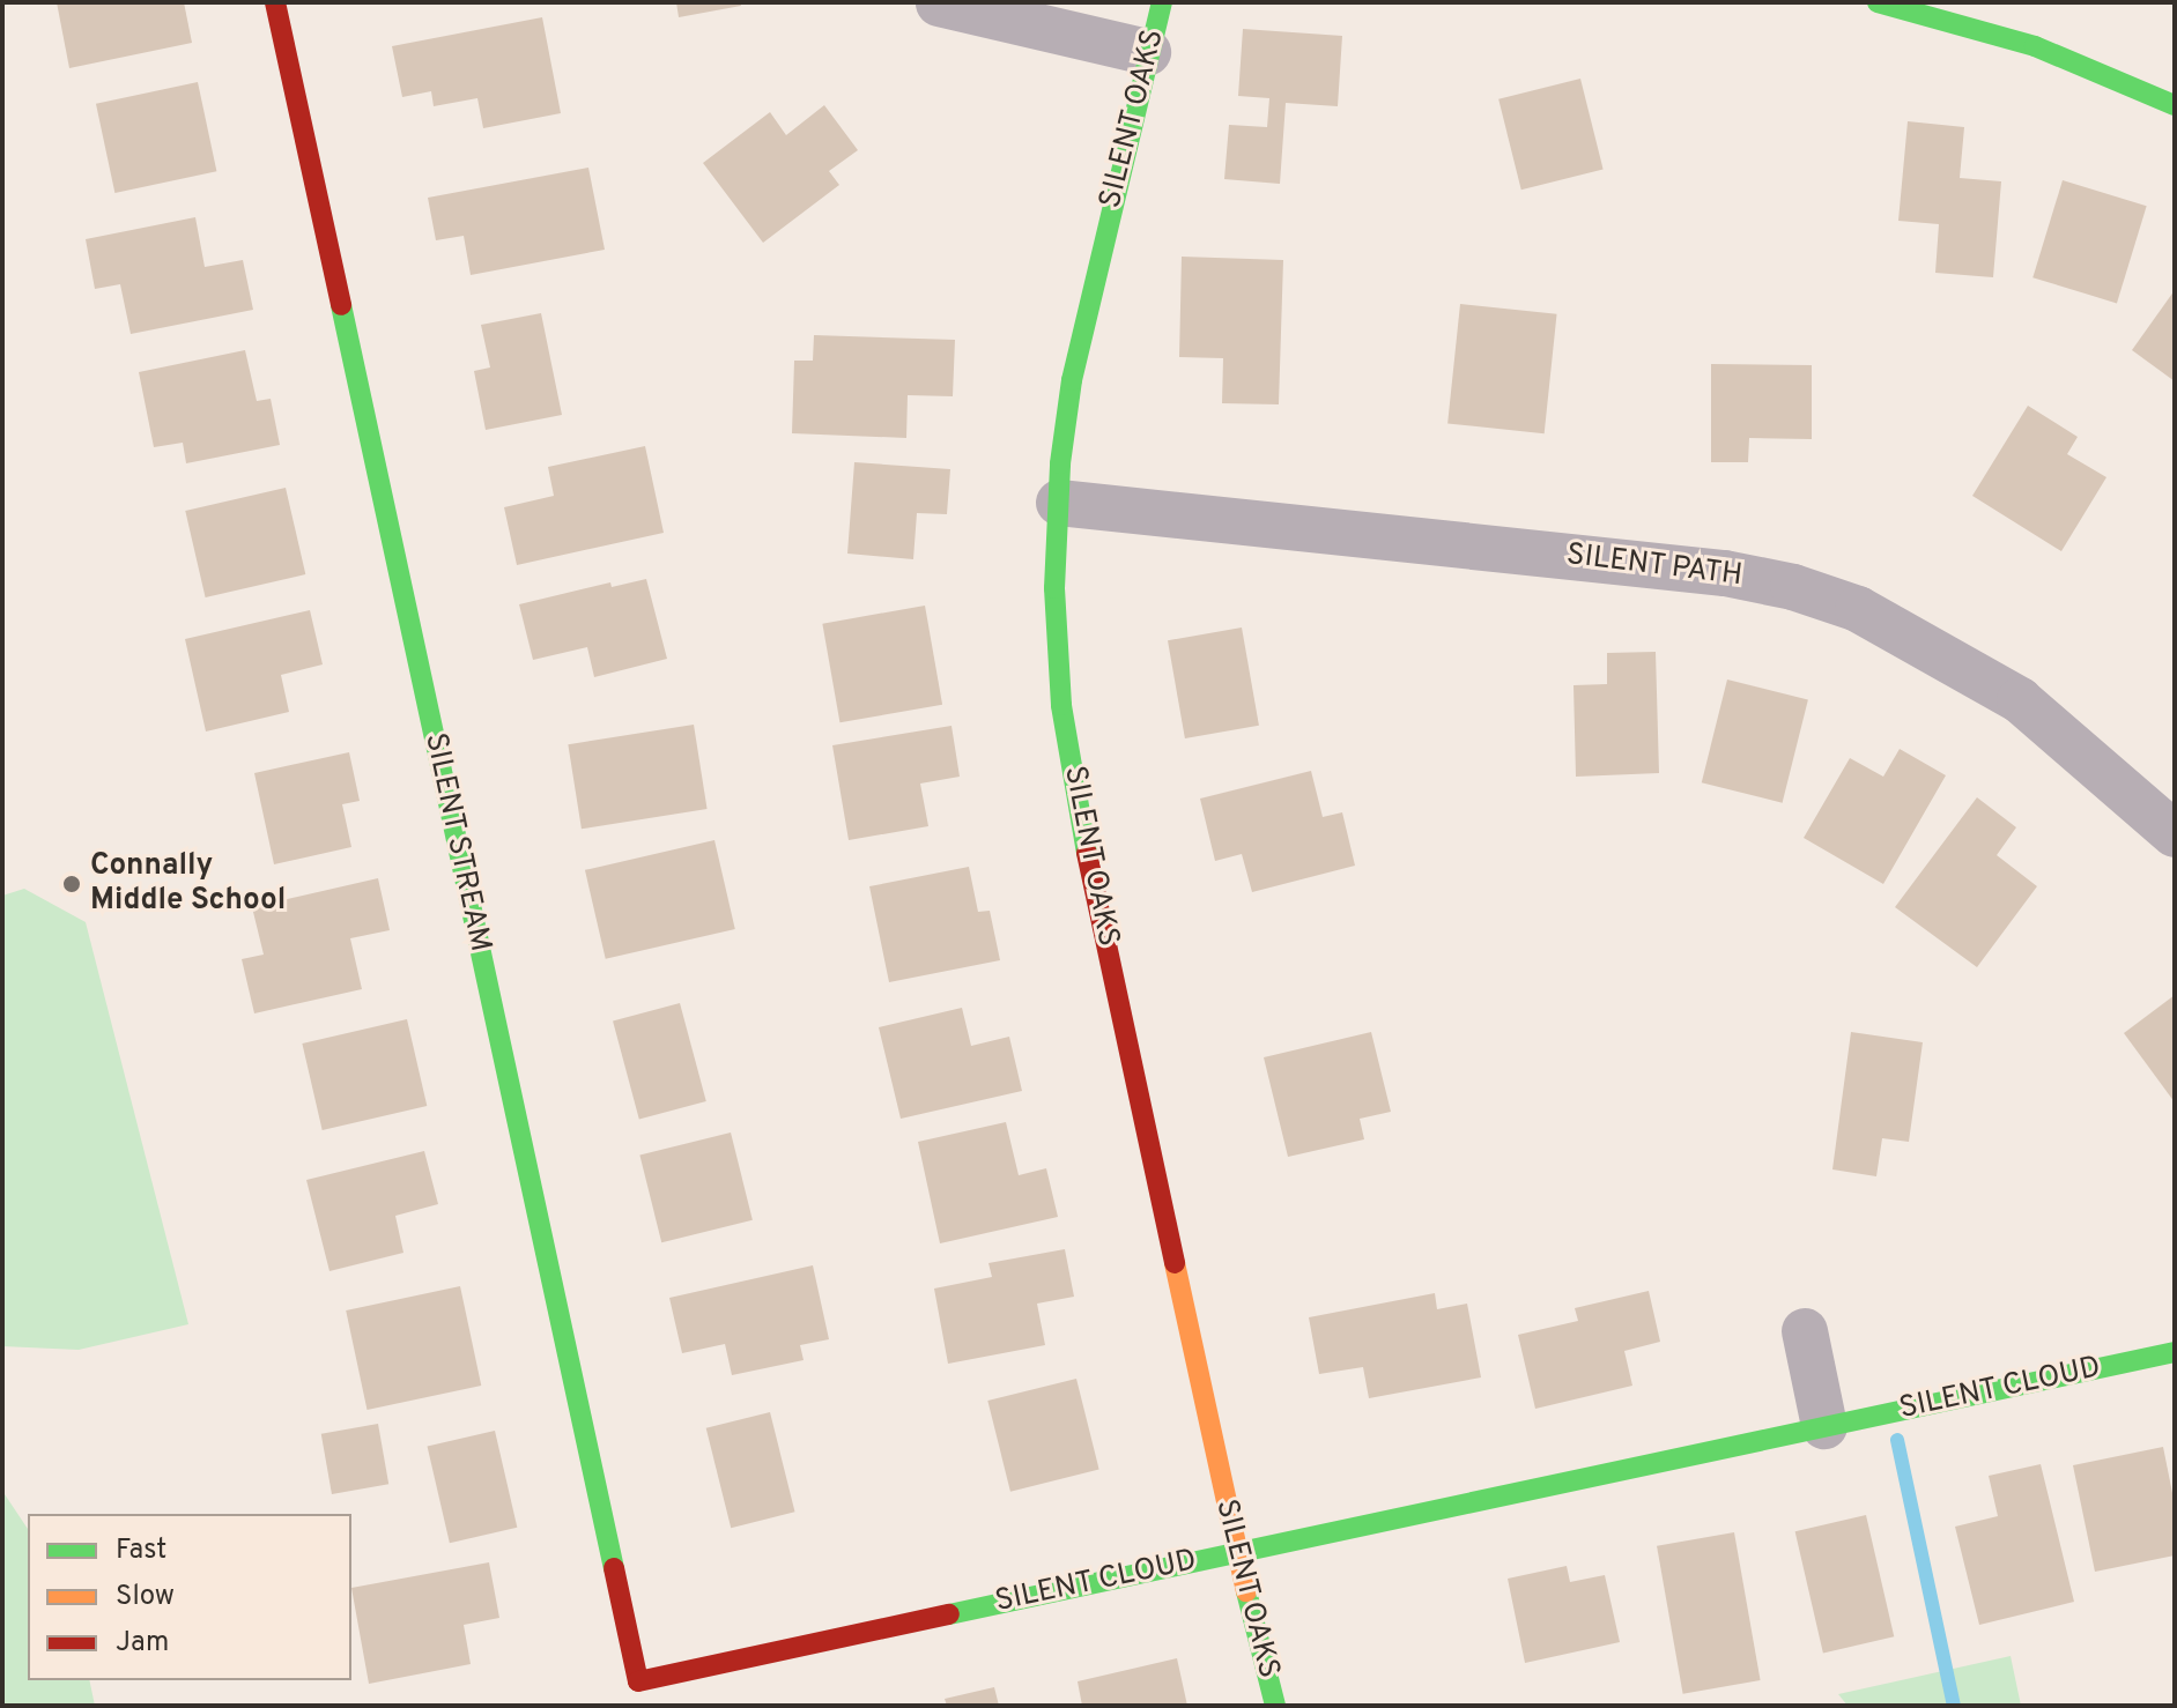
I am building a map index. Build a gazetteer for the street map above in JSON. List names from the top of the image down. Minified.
{"streets":{"street":["SILENT OAKS","SILENT PATH","SILENT STREAM","SILENT CLOUD"]},"crossings":[["SILENT OAKS","SILENT PATH"],["SILENT OAKS","SILENT CLOUD"],["SILENT STREAM","SILENT CLOUD"]],"places":["Connally Middle School"],"legend":["Fast","Slow","Jam"]}
